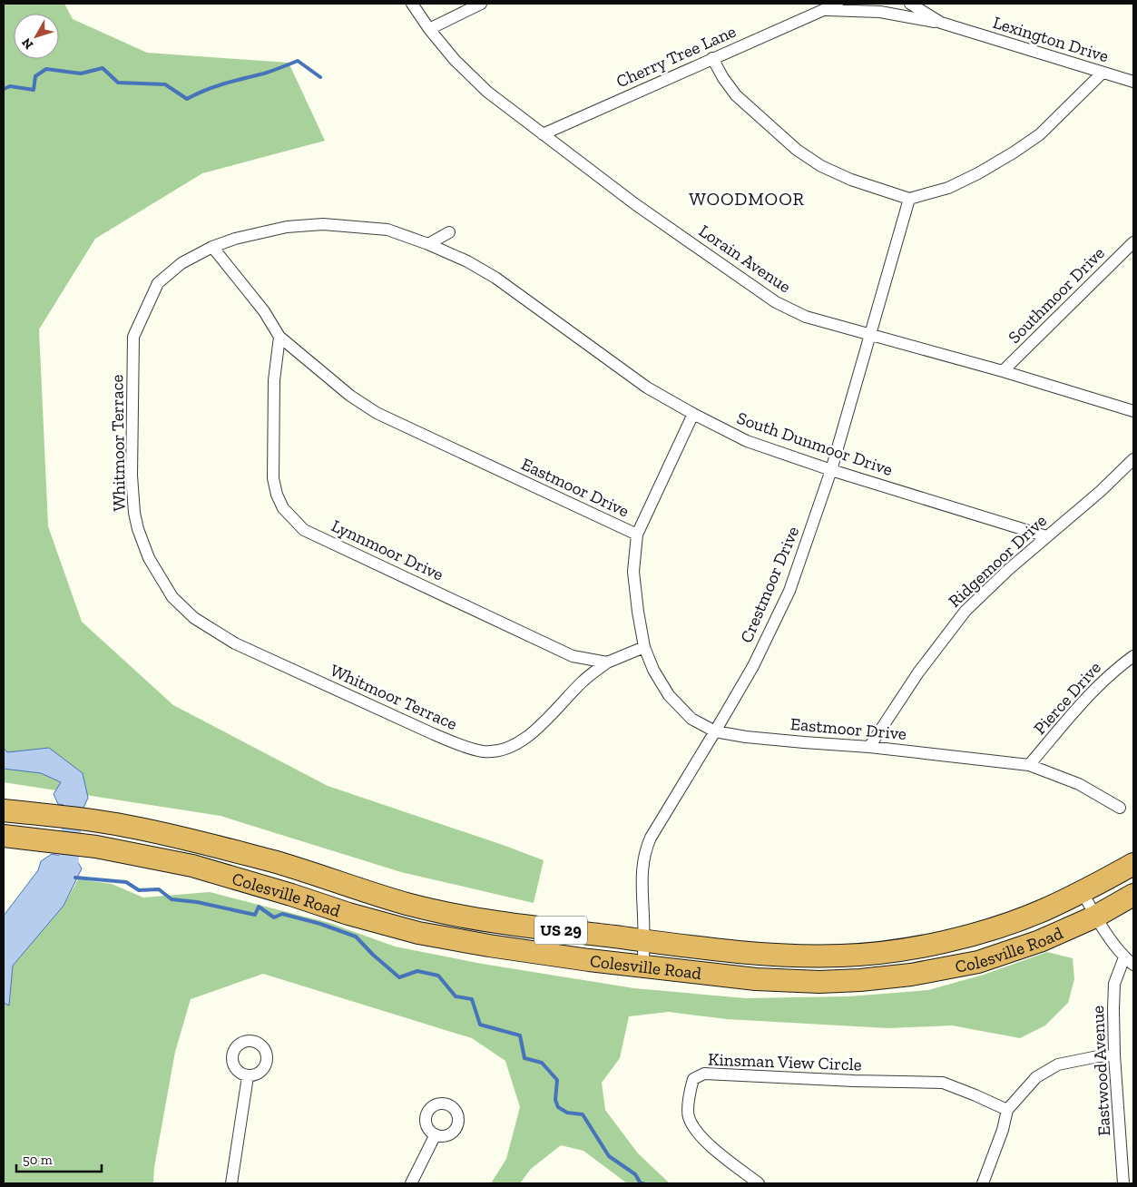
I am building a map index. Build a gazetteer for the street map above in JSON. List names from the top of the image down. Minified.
{"streets":{"highway":["Colesville Road","US 29"],"street":["Lexington Drive","Cherry Tree Lane","Lorain Avenue","Southmoor Drive","Whitmoor Terrace","South Dunmoor Drive","Eastmoor Drive","Lynnmoor Drive","Ridgemoor Drive","Crestmoor Drive","Pierce Drive","Kinsman View Circle","Eastwood Avenue"]},"crossings":[["Lexington Drive","Cherry Tree Lane"],["Cherry Tree Lane","Lorain Avenue"],["Lorain Avenue","Southmoor Drive"],["Lorain Avenue","Crestmoor Drive"],["Whitmoor Terrace","South Dunmoor Drive"],["Whitmoor Terrace","Eastmoor Drive"],["Whitmoor Terrace","Lynnmoor Drive"],["South Dunmoor Drive","Ridgemoor Drive"],["South Dunmoor Drive","Crestmoor Drive"],["Eastmoor Drive","Lynnmoor Drive"],["Eastmoor Drive","Ridgemoor Drive"],["Eastmoor Drive","Crestmoor Drive"],["Eastmoor Drive","Pierce Drive"],["Crestmoor Drive","Colesville Road"]],"districts":["WOODMOOR"],"scale_bar":"50 m","north":"bottom left"}
